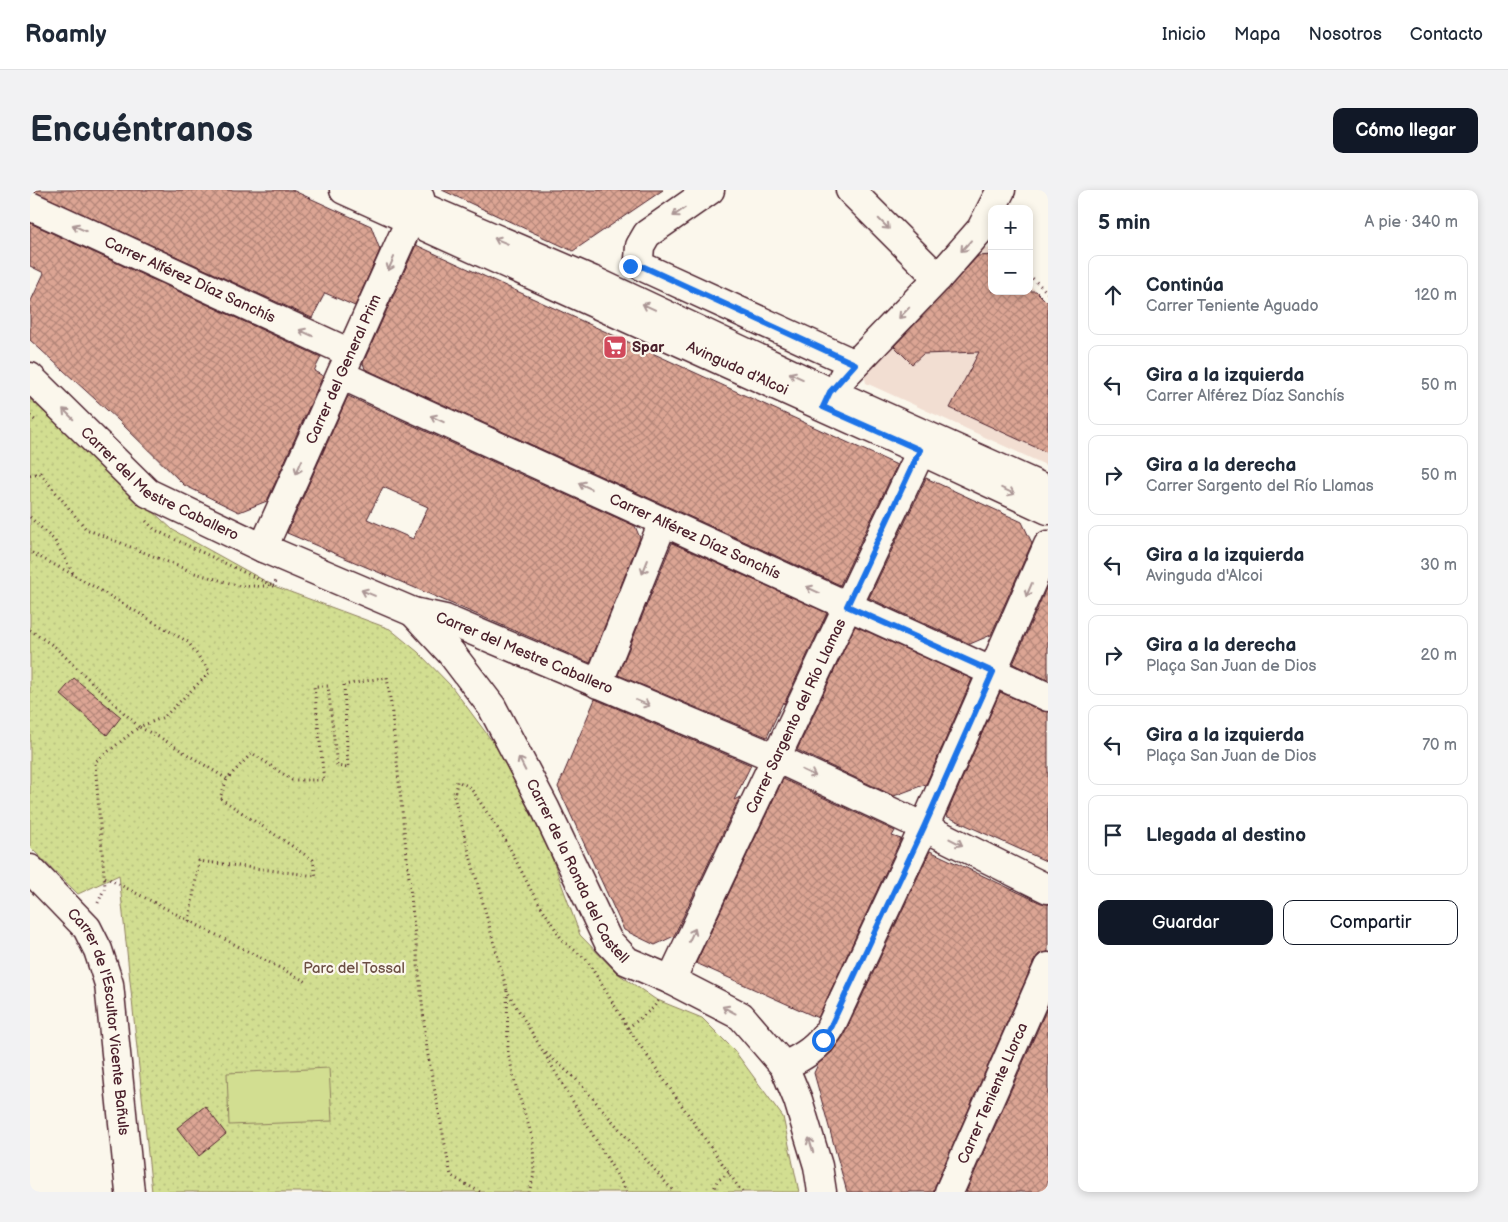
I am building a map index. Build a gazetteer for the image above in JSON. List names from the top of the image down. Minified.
{"streets":{"street":["Carrer Alférez Díaz Sanchís","Carrer del General Prim","Avinguda d'Alcoi","Carrer del Mestre Caballero","Carrer Sargento del Río Llamas","Carrer de la Ronda del Castell","Carrer de l'Escultor Vicente Bañuls","Carrer Teniente Llorca"]},"crossings":[["Carrer Alférez Díaz Sanchís","Carrer del General Prim"],["Carrer Alférez Díaz Sanchís","Carrer Sargento del Río Llamas"],["Carrer del General Prim","Avinguda d'Alcoi"],["Carrer del General Prim","Carrer del Mestre Caballero"],["Avinguda d'Alcoi","Carrer Sargento del Río Llamas"],["Carrer del Mestre Caballero","Carrer Sargento del Río Llamas"],["Carrer del Mestre Caballero","Carrer de la Ronda del Castell"],["Carrer Sargento del Río Llamas","Carrer de la Ronda del Castell"]],"one_way":["Carrer Alférez Díaz Sanchís","Carrer del General Prim","Carrer de la Ronda del Castell"],"parks":["Parc del Tossal"],"places":{"supermarket":["Spar"]},"page":{"header":"Roamly","nav":["Inicio","Mapa","Nosotros","Contacto"],"buttons":["Cómo llegar",["Guardar","Compartir"]],"title":"Encuéntranos","heading":["5 min","A pie · 340 m"],"map_buttons":["+","−"],"list":[["Continúa","Carrer Teniente Aguado","120 m"],["Gira a la izquierda","Carrer Alférez Díaz Sanchís","50 m"],["Gira a la derecha","Carrer Sargento del Río Llamas","50 m"],["Gira a la izquierda","Avinguda d'Alcoi","30 m"],["Gira a la derecha","Plaça San Juan de Dios","20 m"],["Gira a la izquierda","Plaça San Juan de Dios","70 m"],"Llegada al destino"]}}
